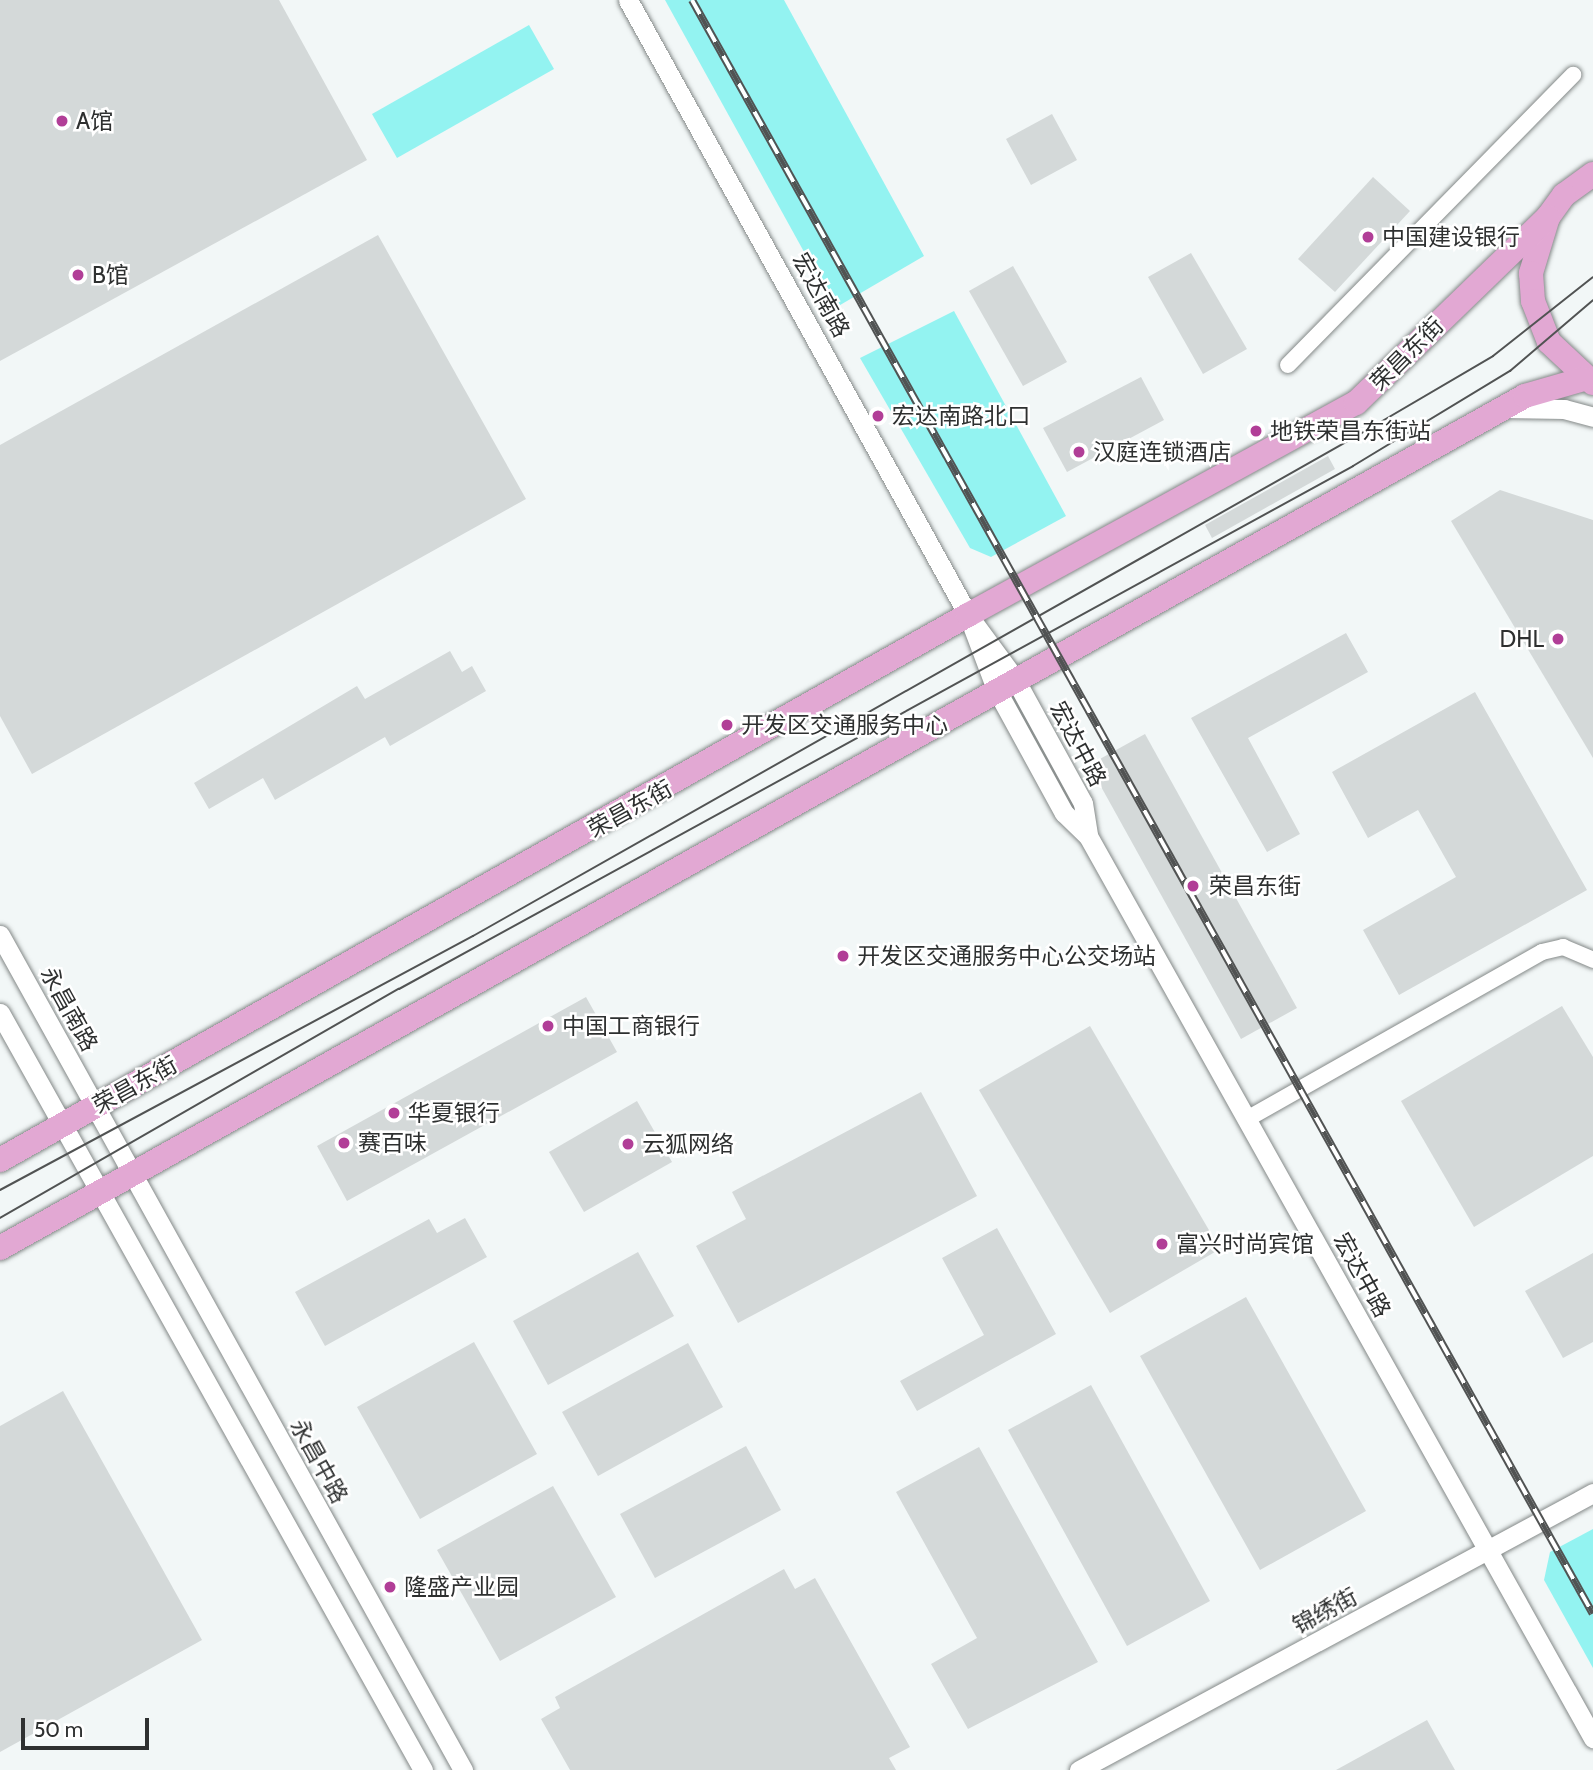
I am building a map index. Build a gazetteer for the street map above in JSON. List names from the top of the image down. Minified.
{"streets":{"main road":["荣昌东街"],"street":["宏达南路","宏达中路","永昌南路","永昌中路","锦绣街"]},"crossings":[["宏达南路","荣昌东街"],["宏达南路","宏达中路"],["荣昌东街","永昌南路"],["宏达中路","锦绣街"],["永昌南路","永昌中路"]],"places":["A馆","中国建设银行","B馆","宏达南路北口","地铁荣昌东街站","汉庭连锁酒店","DHL","开发区交通服务中心","荣昌东街","开发区交通服务中心公交场站","中国工商银行","华夏银行","赛百味","云狐网络","富兴时尚宾馆","隆盛产业园"],"scale_bar":"50 m"}
